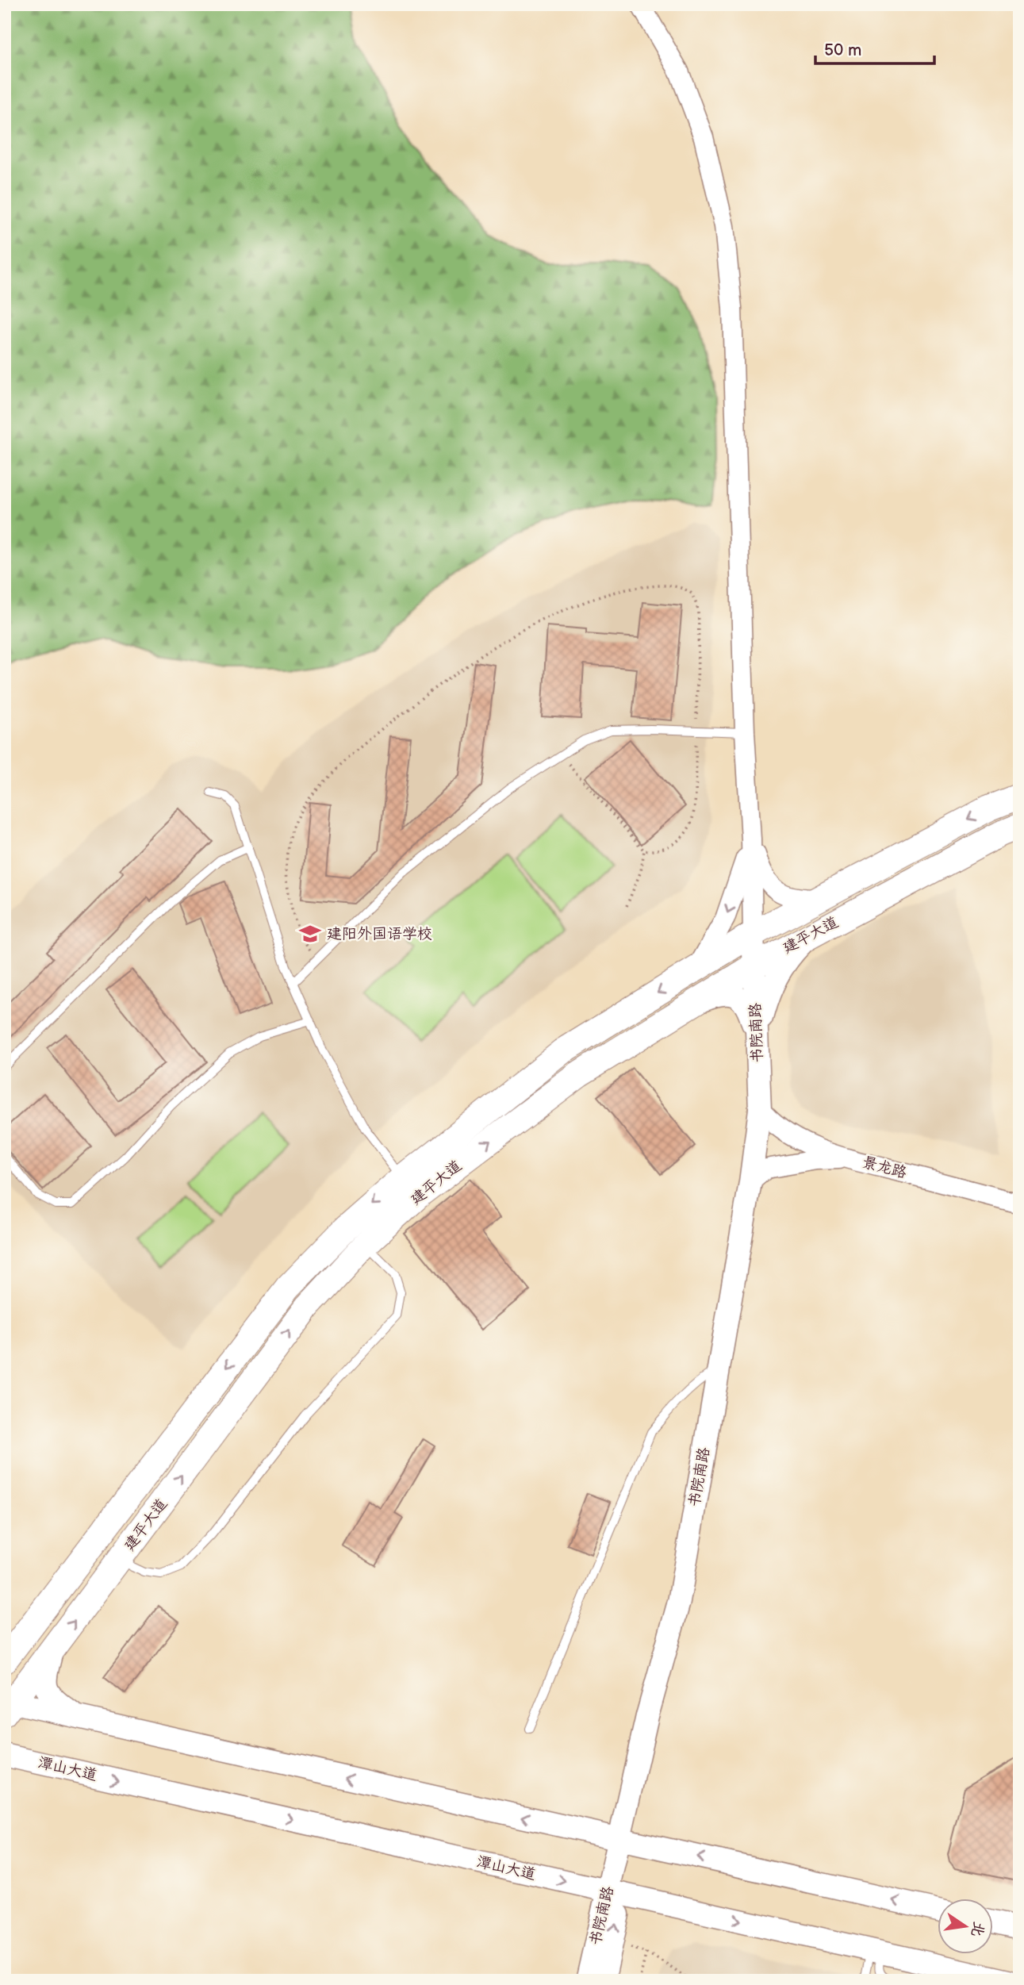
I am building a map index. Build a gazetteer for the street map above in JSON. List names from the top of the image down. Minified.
{"streets":{"main road":["建平大道","书院南路","潭山大道"],"street":["景龙路"]},"crossings":[["建平大道","书院南路"],["书院南路","景龙路"],["书院南路","潭山大道"]],"places":{"school or university":["建阳外国语学校"]},"scale_bar":"50 m","north":"right"}
